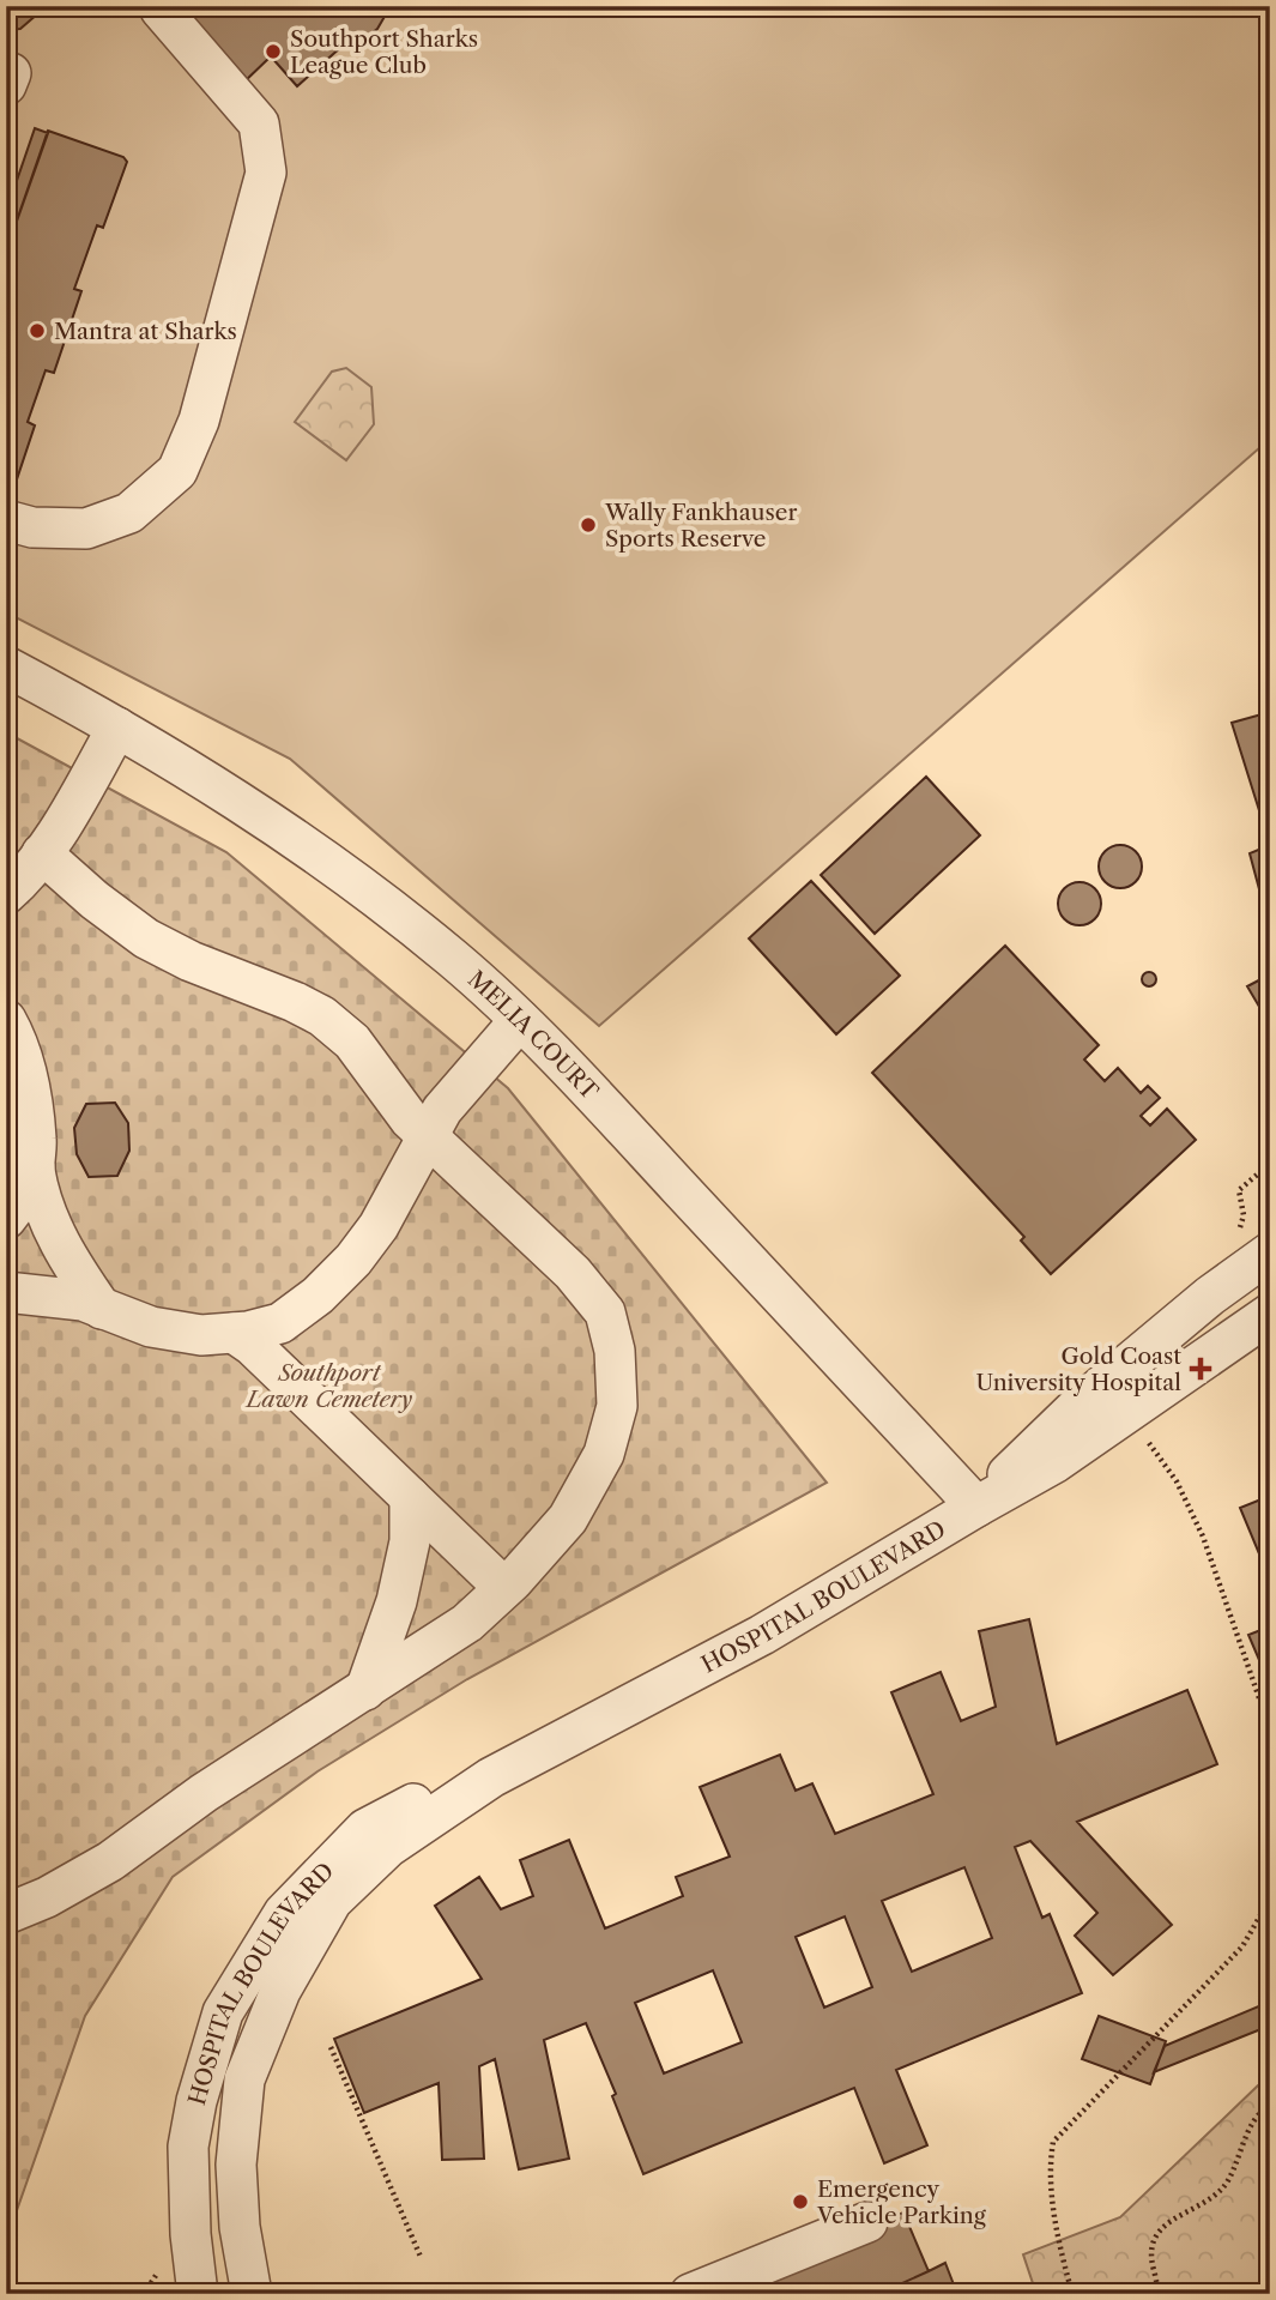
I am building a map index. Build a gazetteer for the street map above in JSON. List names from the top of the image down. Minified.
{"streets":{"street":["MELIA COURT","HOSPITAL BOULEVARD"]},"crossings":[["MELIA COURT","HOSPITAL BOULEVARD"]],"parks":["Southport Lawn Cemetery"],"places":{"other":["Southport Sharks League Club","Mantra at Sharks","Wally Fankhauser Sports Reserve","Emergency Vehicle Parking"],"health":["Gold Coast University Hospital"]}}
